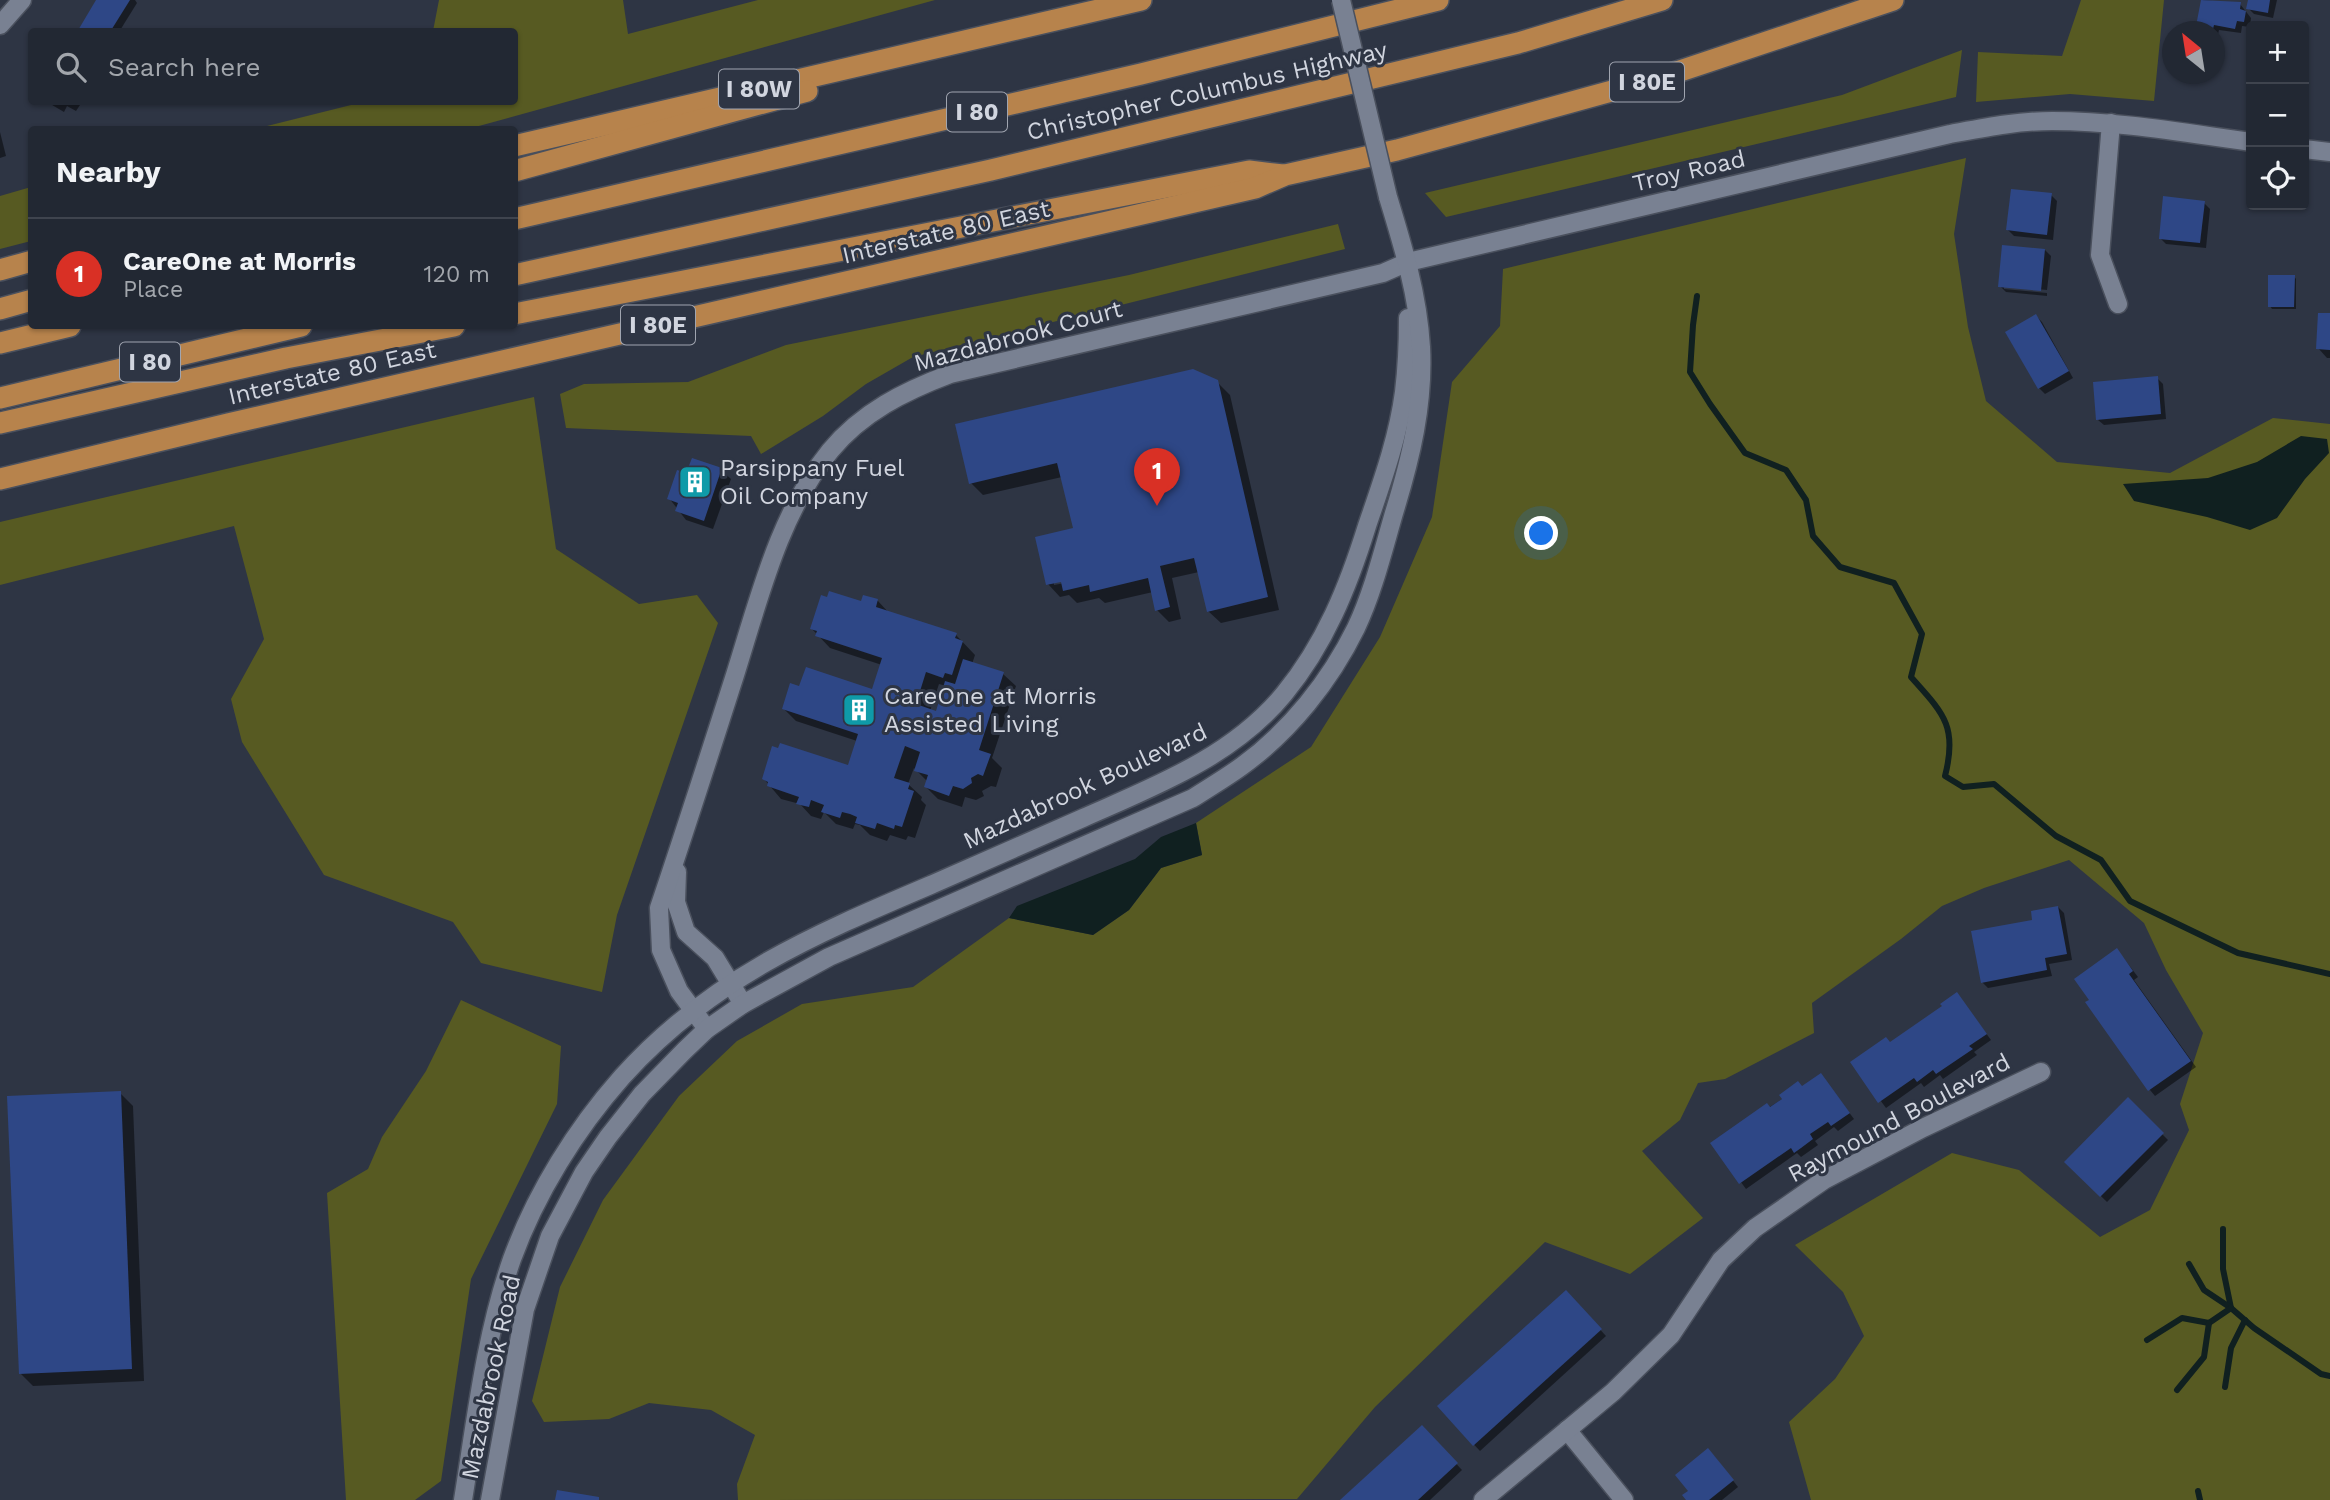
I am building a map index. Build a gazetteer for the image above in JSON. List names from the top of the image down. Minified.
{"streets":{"highway":["I 80E","I 80W","Christopher Columbus Highway","I 80","Interstate 80 East"],"street":["Troy Road","Mazdabrook Court","Mazdabrook Boulevard","Raymound Boulevard","Mazdabrook Road"]},"crossings":[["Troy Road","Mazdabrook Court"],["Troy Road","Mazdabrook Boulevard"],["Mazdabrook Court","Mazdabrook Boulevard"],["Mazdabrook Court","Mazdabrook Road"],["Mazdabrook Boulevard","Mazdabrook Road"]],"places":{"building":["Parsippany Fuel Oil Company","CareOne at Morris Assisted Living"]},"north":"top left","page":{"map_buttons":["+","−"],"search":"Search here","heading":"Nearby","list":[{"mark":"1","name":"CareOne at Morris","note":"Place","value":"120 m"}],"pins":"1"}}
